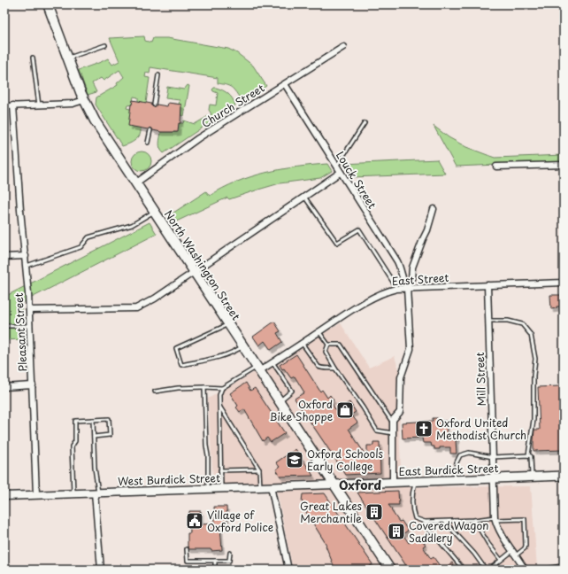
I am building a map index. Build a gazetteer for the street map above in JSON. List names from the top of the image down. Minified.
{"streets":{"main road":["North Washington Street","East Burdick Street"],"street":["Church Street","Louck Street","East Street","Pleasant Street","Mill Street","West Burdick Street"]},"crossings":[["Church Street","Louck Street"],["Church Street","North Washington Street"],["Louck Street","East Street"],["North Washington Street","East Street"],["North Washington Street","East Burdick Street"],["North Washington Street","West Burdick Street"],["East Street","Mill Street"],["Pleasant Street","West Burdick Street"],["Mill Street","East Burdick Street"],["East Burdick Street","West Burdick Street"]],"districts":["Oxford"],"places":{"shop":["Oxford Bike Shoppe"],"church":["Oxford United Methodist Church"],"school or university":["Oxford Schools Early College"],"building":["Great Lakes Merchantile","Covered Wagon Saddlery"],"public building":["Village of Oxford Police"]}}
